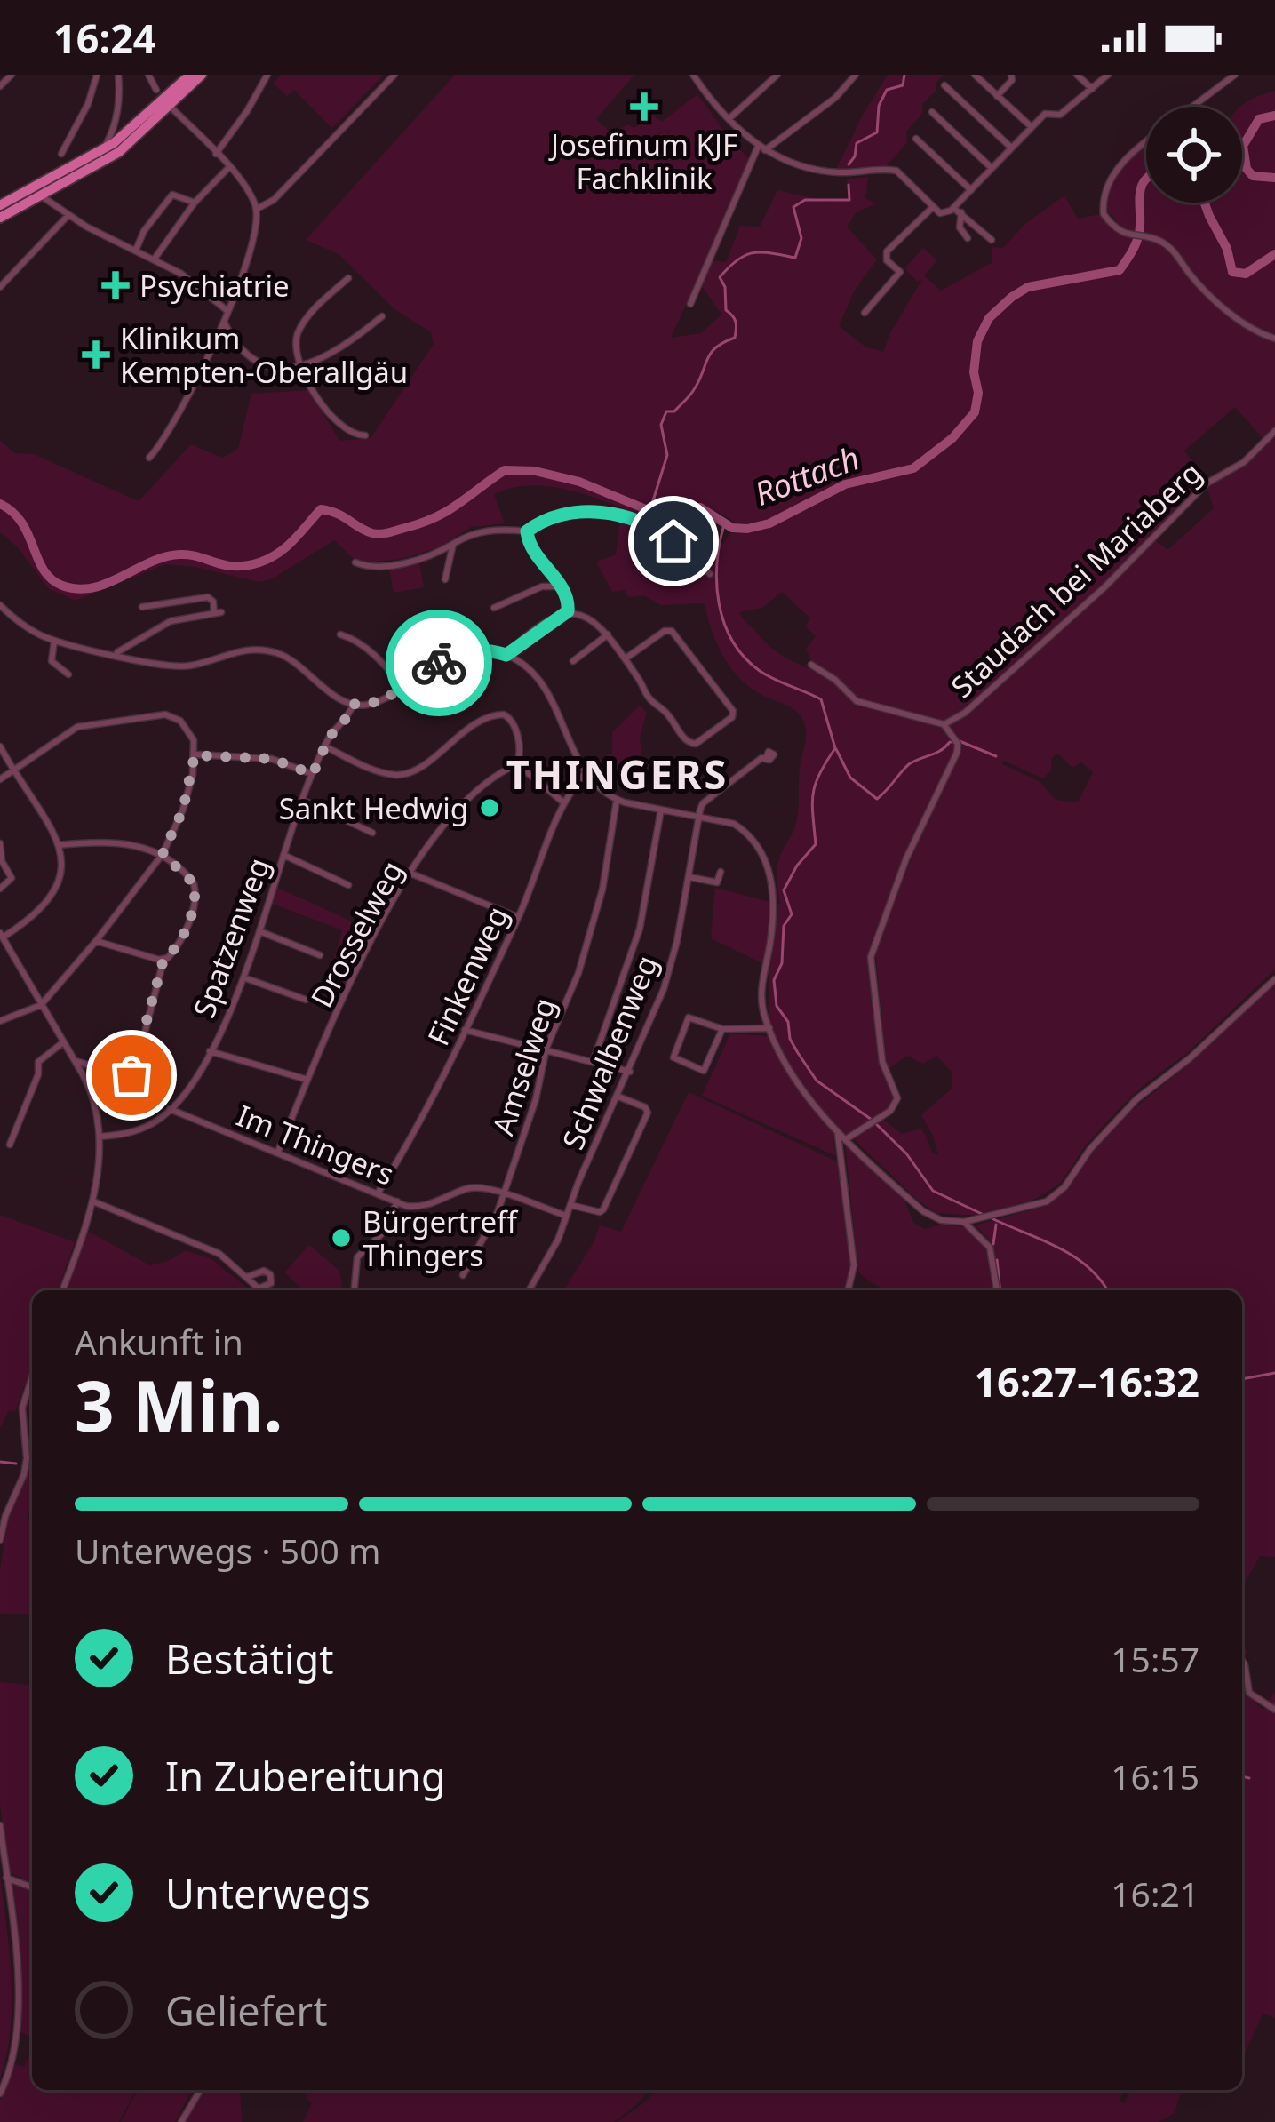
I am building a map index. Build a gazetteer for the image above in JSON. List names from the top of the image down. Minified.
{"streets":{"street":["Staudach bei Mariaberg","Drosselweg","Spatzenweg","Finkenweg","Schwalbenweg","Amselweg","Im Thingers"]},"crossings":[["Drosselweg","Im Thingers"],["Spatzenweg","Im Thingers"],["Finkenweg","Im Thingers"],["Schwalbenweg","Im Thingers"],["Amselweg","Im Thingers"]],"districts":["THINGERS"],"water":["Rottach"],"places":{"health":["Josefinum KJF Fachklinik","Psychiatrie","Klinikum Kempten-Oberallgäu"],"other":["Sankt Hedwig","Bürgertreff Thingers"]},"page":{"status":"16:24","heading":["3 Min.","Ankunft in","16:27–16:32"],"bar":"Unterwegs · 500 m","list":[["Bestätigt","15:57"],["In Zubereitung","16:15"],["Unterwegs","16:21"],"Geliefert"]}}
